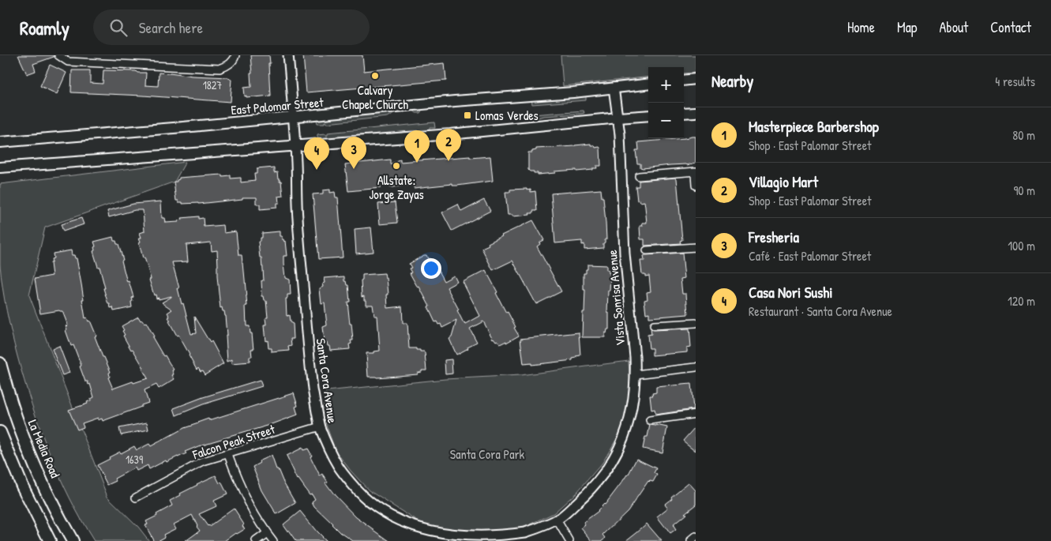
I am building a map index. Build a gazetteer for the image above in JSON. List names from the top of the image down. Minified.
{"streets":{"main road":["East Palomar Street","La Media Road"],"street":["Vista Sonrisa Avenue","Santa Cora Avenue","Falcon Peak Street"]},"crossings":[["East Palomar Street","Vista Sonrisa Avenue"],["East Palomar Street","Santa Cora Avenue"],["Vista Sonrisa Avenue","Santa Cora Avenue"],["Santa Cora Avenue","Falcon Peak Street"]],"parks":["Santa Cora Park"],"places":{"other":["Calvary Chapel Church","Allstate: Jorge Zayas"],"transit":["Lomas Verdes"]},"house_numbers":["1827","1639"],"page":{"header":"Roamly","search":"Search here","nav":["Home","Map","About","Contact"],"heading":["Nearby","4 results"],"map_buttons":["+","−"],"list":[{"mark":"1","name":"Masterpiece Barbershop","note":"Shop · East Palomar Street","value":"80 m"},{"mark":"2","name":"Villagio Mart","note":"Shop · East Palomar Street","value":"90 m"},{"mark":"3","name":"Fresheria","note":"Café · East Palomar Street","value":"100 m"},{"mark":"4","name":"Casa Nori Sushi","note":"Restaurant · Santa Cora Avenue","value":"120 m"}],"pins":["2","1","3","4"]}}
